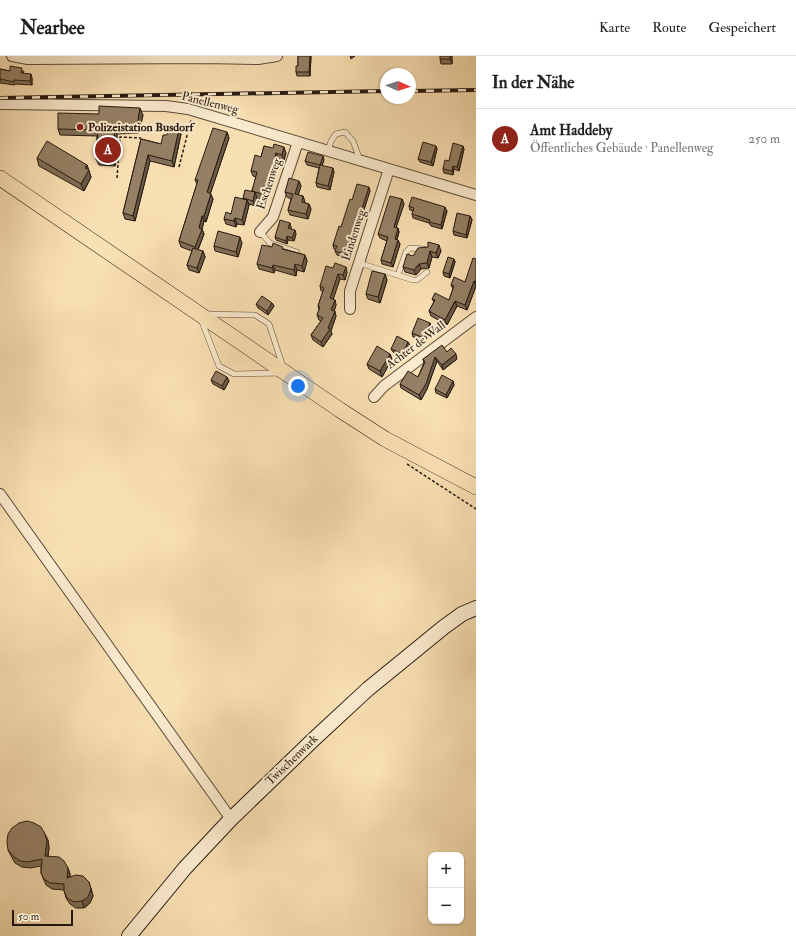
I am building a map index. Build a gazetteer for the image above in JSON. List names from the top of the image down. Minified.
{"streets":{"street":["Panellenweg","Eschenweg","Lindenweg","Achter de Wall","Twischenwark"]},"crossings":[["Panellenweg","Eschenweg"],["Panellenweg","Lindenweg"]],"places":["Polizeistation Busdorf"],"scale_bar":"50 m","north":"right","page":{"header":"Nearbee","nav":["Karte","Route","Gespeichert"],"heading":"In der Nähe","list":[{"mark":"A","name":"Amt Haddeby","note":"Öffentliches Gebäude · Panellenweg","value":"250 m"}],"pins":"A","map_buttons":["+","−"],"scale":"50 m"}}
